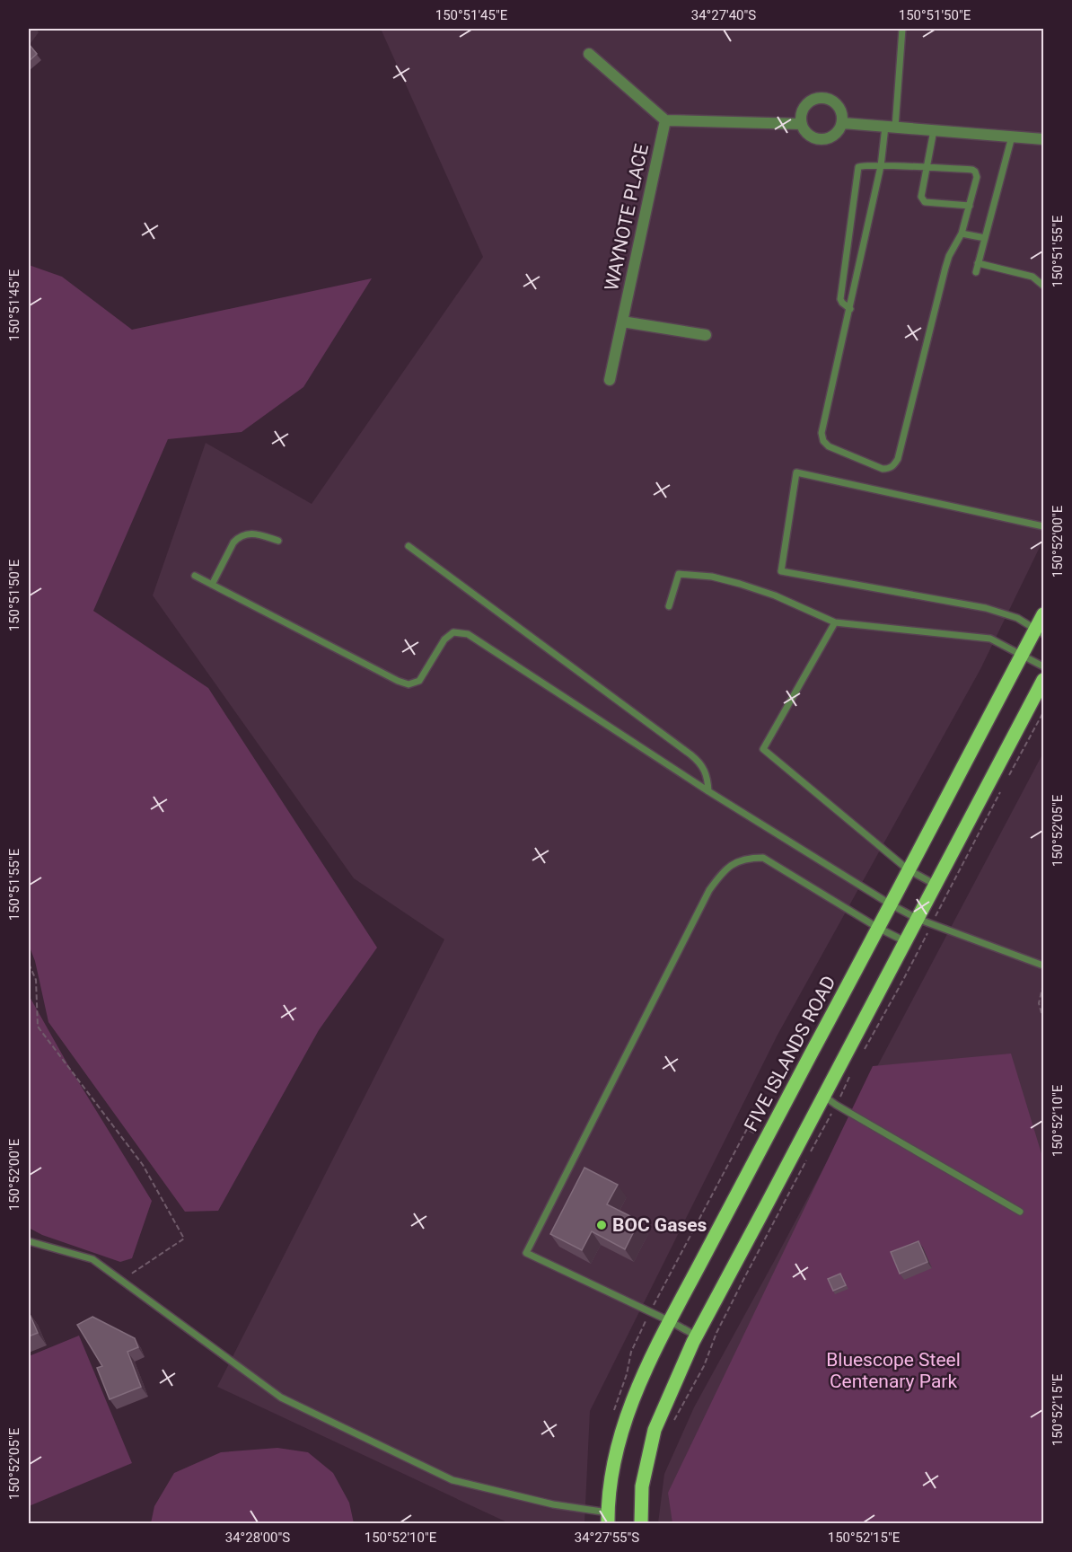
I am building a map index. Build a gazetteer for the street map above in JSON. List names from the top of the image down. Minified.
{"streets":{"main road":["FIVE ISLANDS ROAD"],"street":["WAYNOTE PLACE"]},"parks":["Bluescope Steel Centenary Park"],"places":["BOC Gases"],"coordinates":["150°51'45\"E","34°27'40\"S","150°51'50\"E","150°51'55\"E","150°52'00\"E","150°52'05\"E","150°52'10\"E","150°52'15\"E","34°28'00\"S","34°27'55\"S"]}
